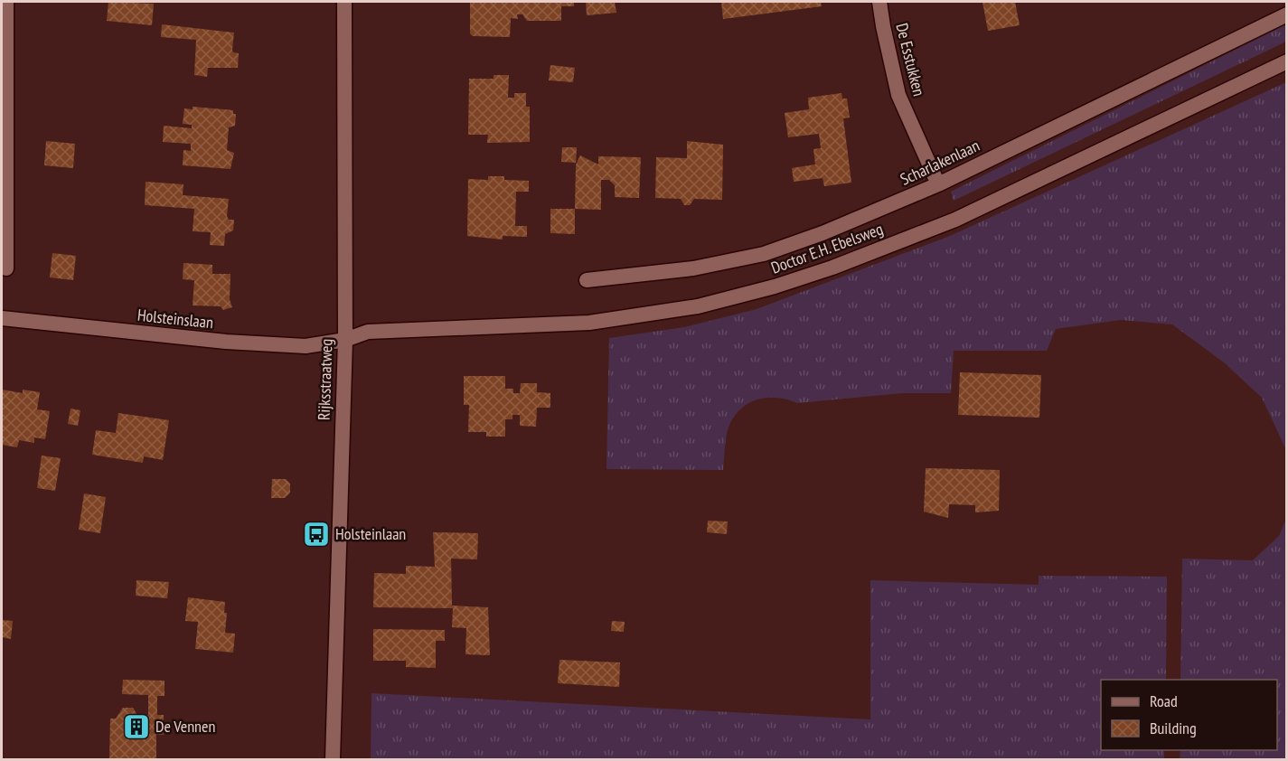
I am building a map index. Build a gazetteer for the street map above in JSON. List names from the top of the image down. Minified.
{"streets":{"main road":["De Esstukken","Scharlakenlaan","Doctor E.H. Ebelsweg","Holsteinslaan","Rijksstraatweg"]},"crossings":[["De Esstukken","Scharlakenlaan"],["Doctor E.H. Ebelsweg","Holsteinslaan"],["Doctor E.H. Ebelsweg","Rijksstraatweg"],["Holsteinslaan","Rijksstraatweg"]],"places":{"bus stop":["Holsteinlaan"],"building":["De Vennen"]},"legend":["Road","Building"]}
